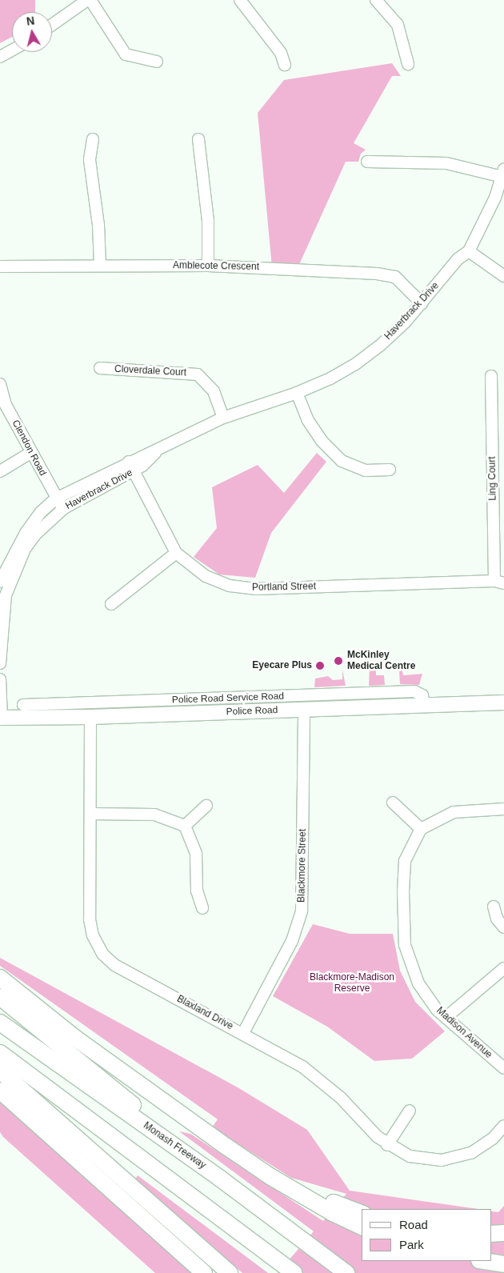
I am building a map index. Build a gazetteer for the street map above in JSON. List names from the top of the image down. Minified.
{"streets":{"highway":["Monash Freeway"],"main road":["Police Road"],"street":["Amblecote Crescent","Haverbrack Drive","Cloverdale Court","Clendon Road","Ling Court","Portland Street","Police Road Service Road","Blackmore Street","Blaxland Drive","Madison Avenue"]},"crossings":[["Amblecote Crescent","Haverbrack Drive"],["Haverbrack Drive","Cloverdale Court"],["Haverbrack Drive","Clendon Road"],["Haverbrack Drive","Portland Street"],["Ling Court","Portland Street"],["Police Road Service Road","Police Road"],["Police Road","Blackmore Street"],["Police Road","Blaxland Drive"],["Blackmore Street","Blaxland Drive"]],"parks":["Blackmore-Madison Reserve"],"places":["McKinley Medical Centre","Eyecare Plus"],"legend":["Road","Park"],"north":"top"}
